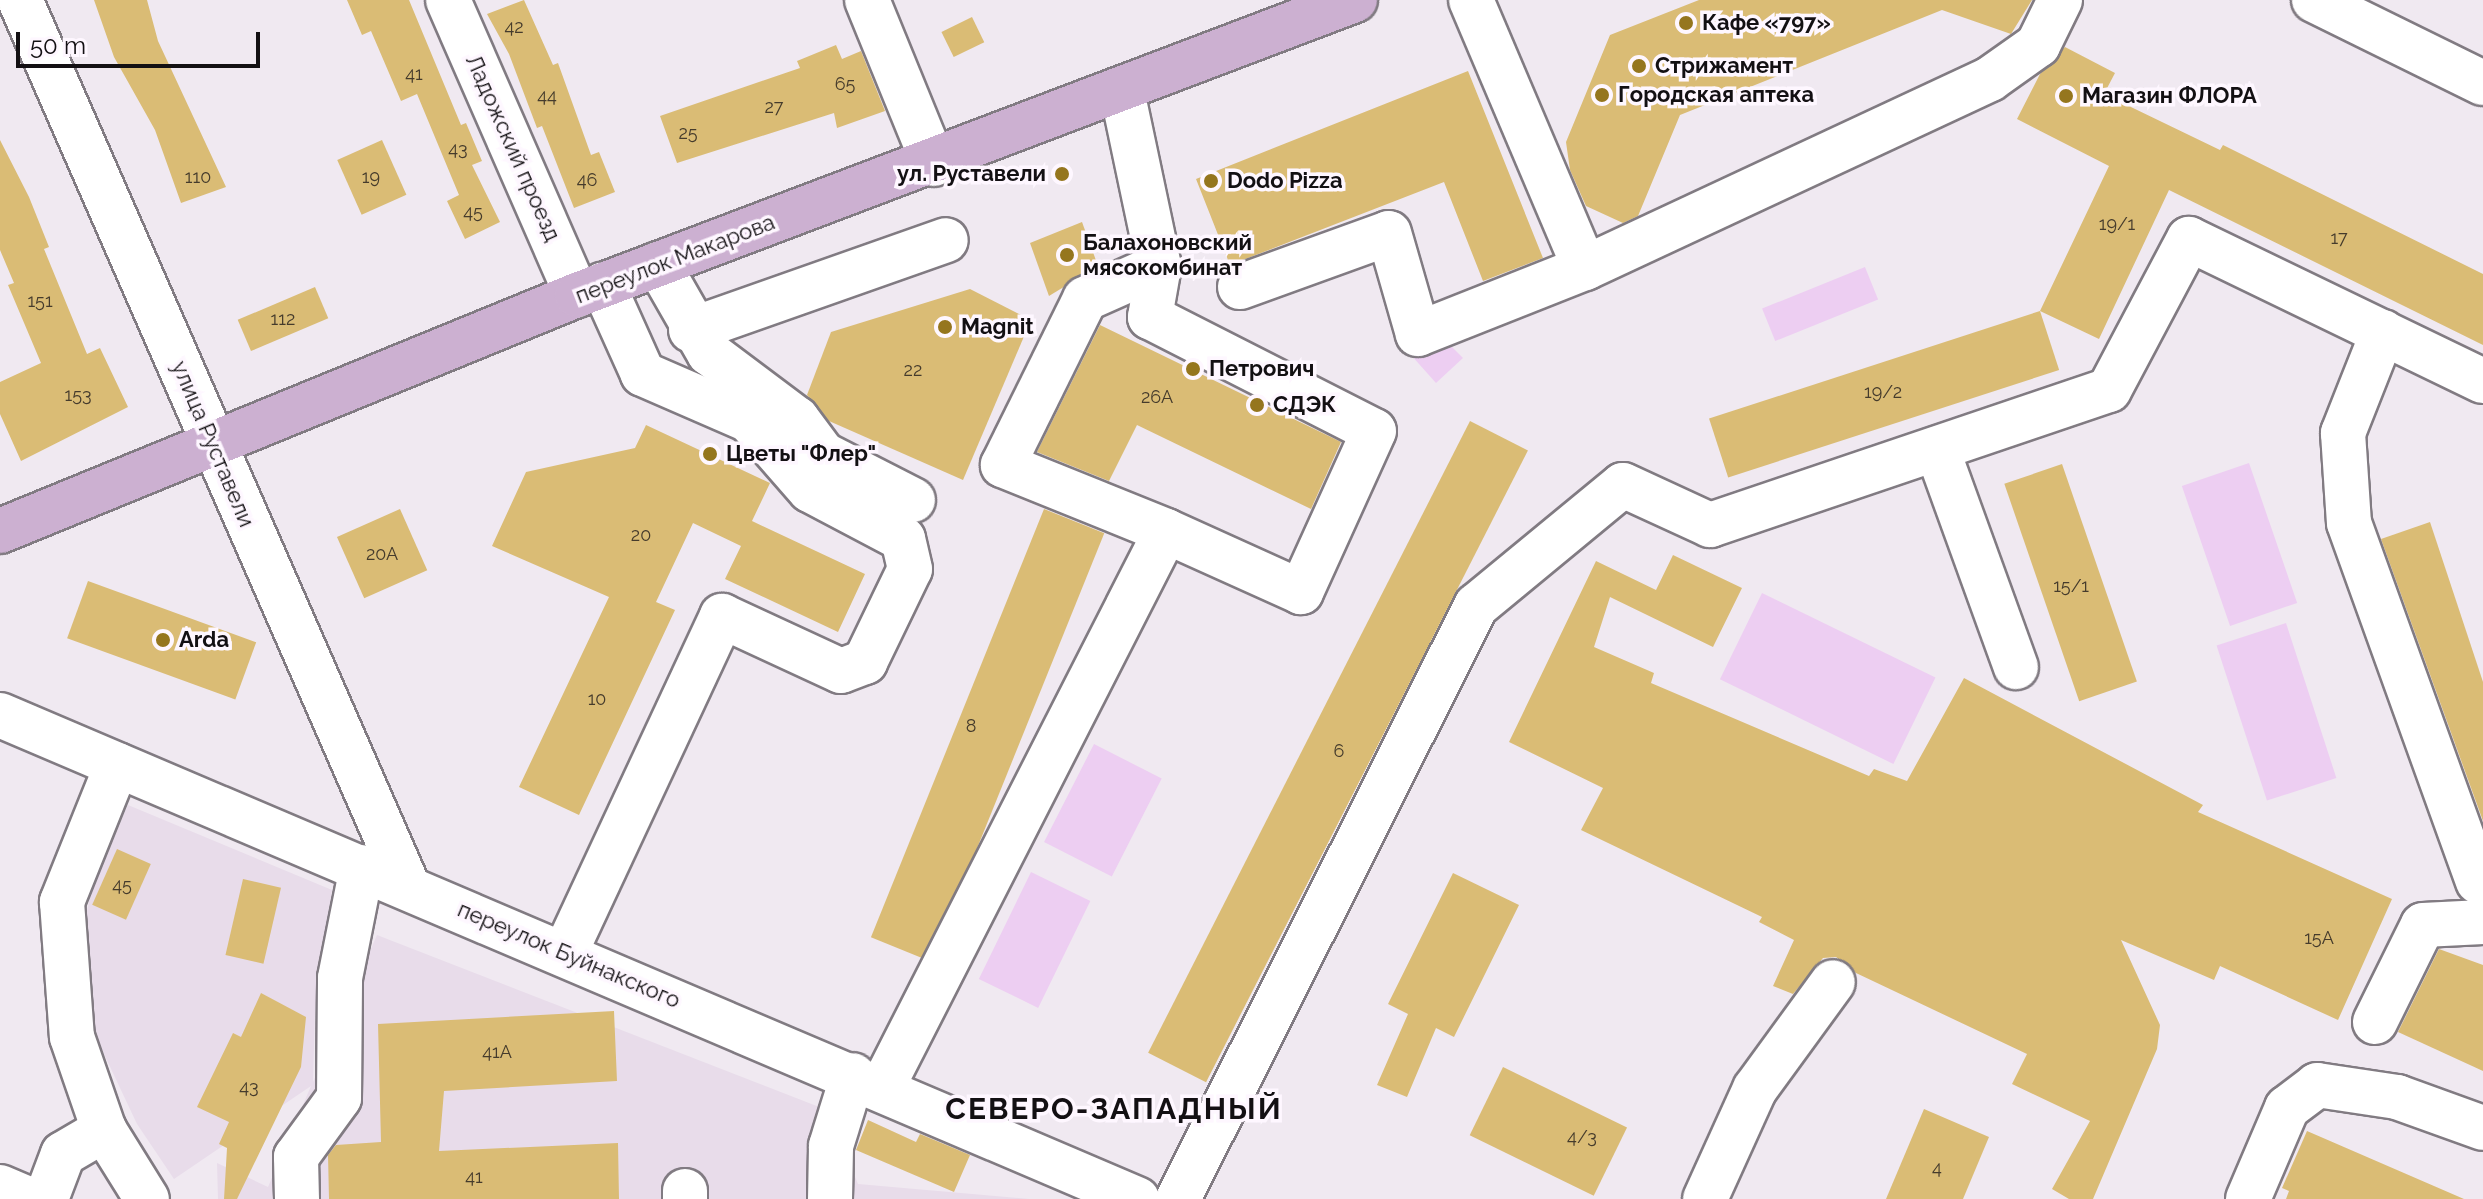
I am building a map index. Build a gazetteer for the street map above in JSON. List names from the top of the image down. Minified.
{"streets":{"main road":["переулок Макарова"],"street":["Ладожский проезд","улица Руставели","переулок Буйнакского"]},"crossings":[["Ладожский проезд","переулок Макарова"],["Ладожский проезд","переулок Буйнакского"],["переулок Макарова","улица Руставели"],["улица Руставели","переулок Буйнакского"]],"districts":["СЕВЕРО-ЗАПАДНЫЙ"],"places":["Кафе «797»","Стрижамент","Городская аптека","Магазин ФЛОРА","ул. Руставели","Dodo Pizza","Балахоновский мясокомбинат","Magnit","Петрович","СДЭК","Цветы \"Флер\"","Arda"],"house_numbers":["42","41","65","44","27","25","43","110","19","46","45","19/1","17","151","112","22","19/2","153","26А","20","20А","15/1","10","8","6","45","15А","41А","43","4/3","4","41"],"scale_bar":"50 m"}
